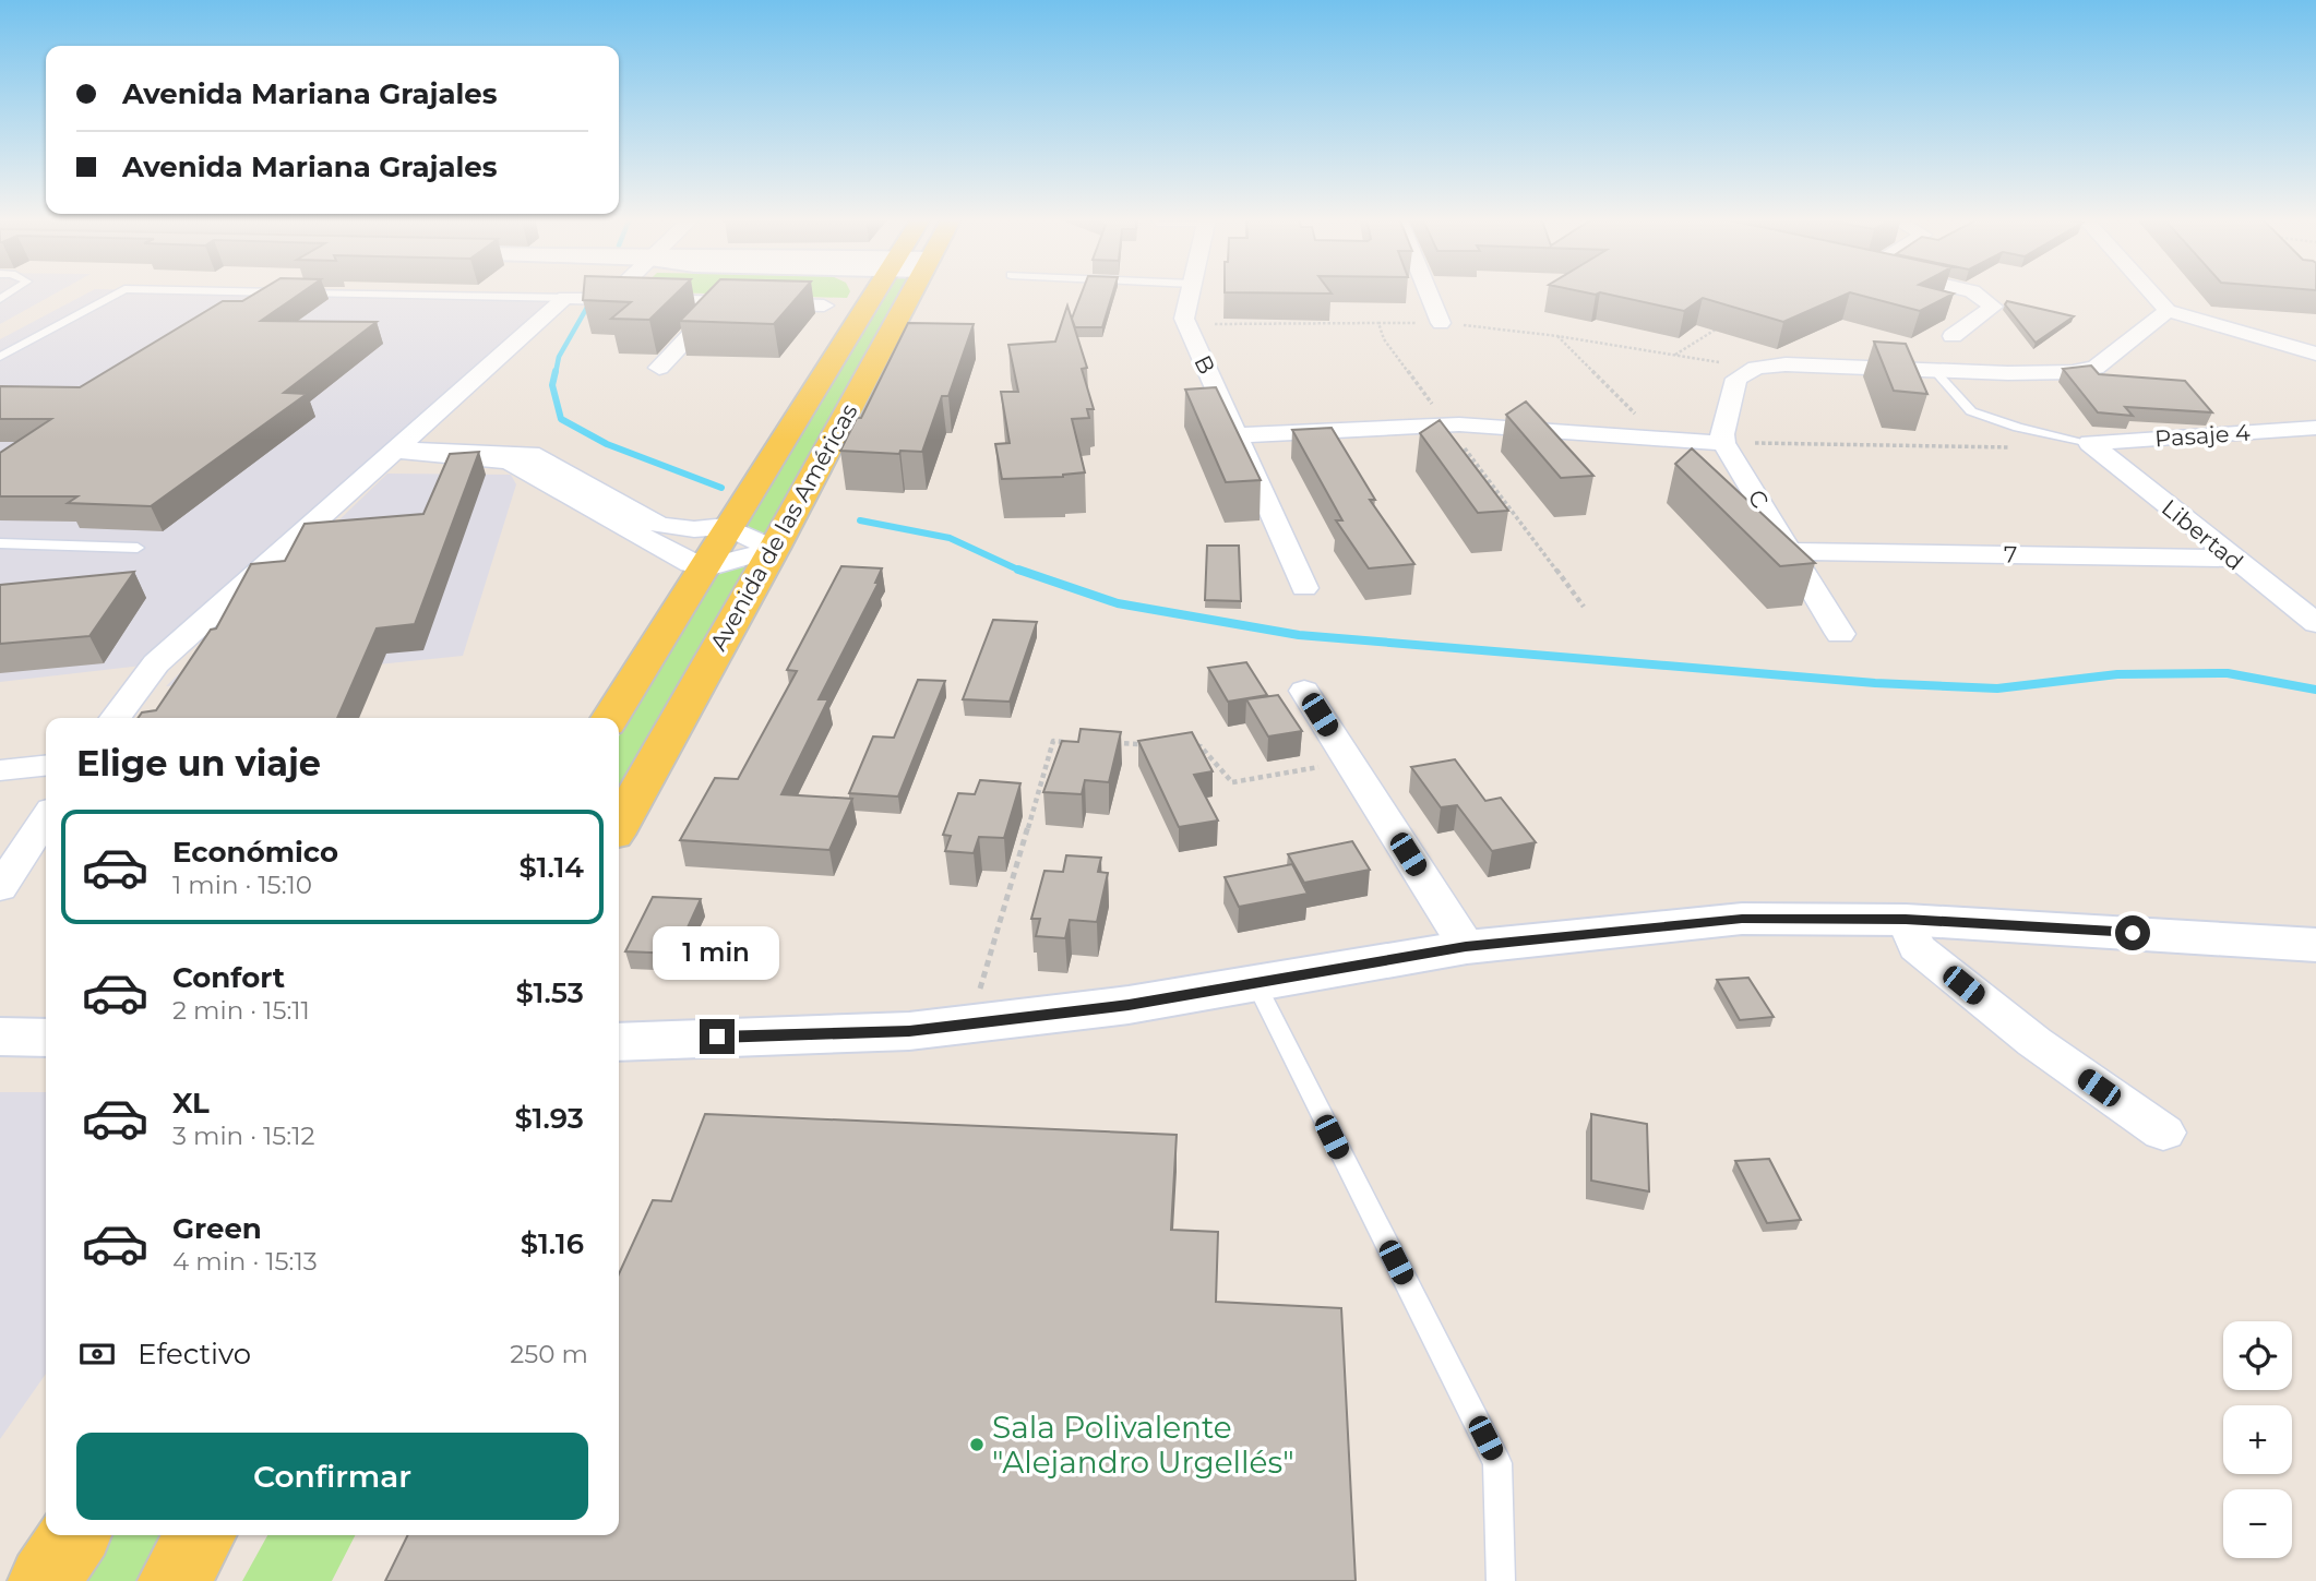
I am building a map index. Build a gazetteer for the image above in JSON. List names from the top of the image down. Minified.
{"streets":{"main road":["Avenida de las Américas"],"street":["B","Pasaje 4","C","Libertad","7"]},"crossings":[["Pasaje 4","Libertad"],["C","7"],["Libertad","7"]],"places":["Sala Polivalente \"Alejandro Urgellés\""],"page":{"banner":["Avenida Mariana Grajales","Avenida Mariana Grajales"],"heading":"Elige un viaje","list":[{"name":"Económico","note":"1 min · 15:10","value":"$1.14"},{"name":"Confort","note":"2 min · 15:11","value":"$1.53"},{"name":"XL","note":"3 min · 15:12","value":"$1.93"},{"name":"Green","note":"4 min · 15:13","value":"$1.16"}],"bubble":"1 min","pay":["Efectivo","250 m"],"map_buttons":["+","−"],"buttons":"Confirmar"}}
